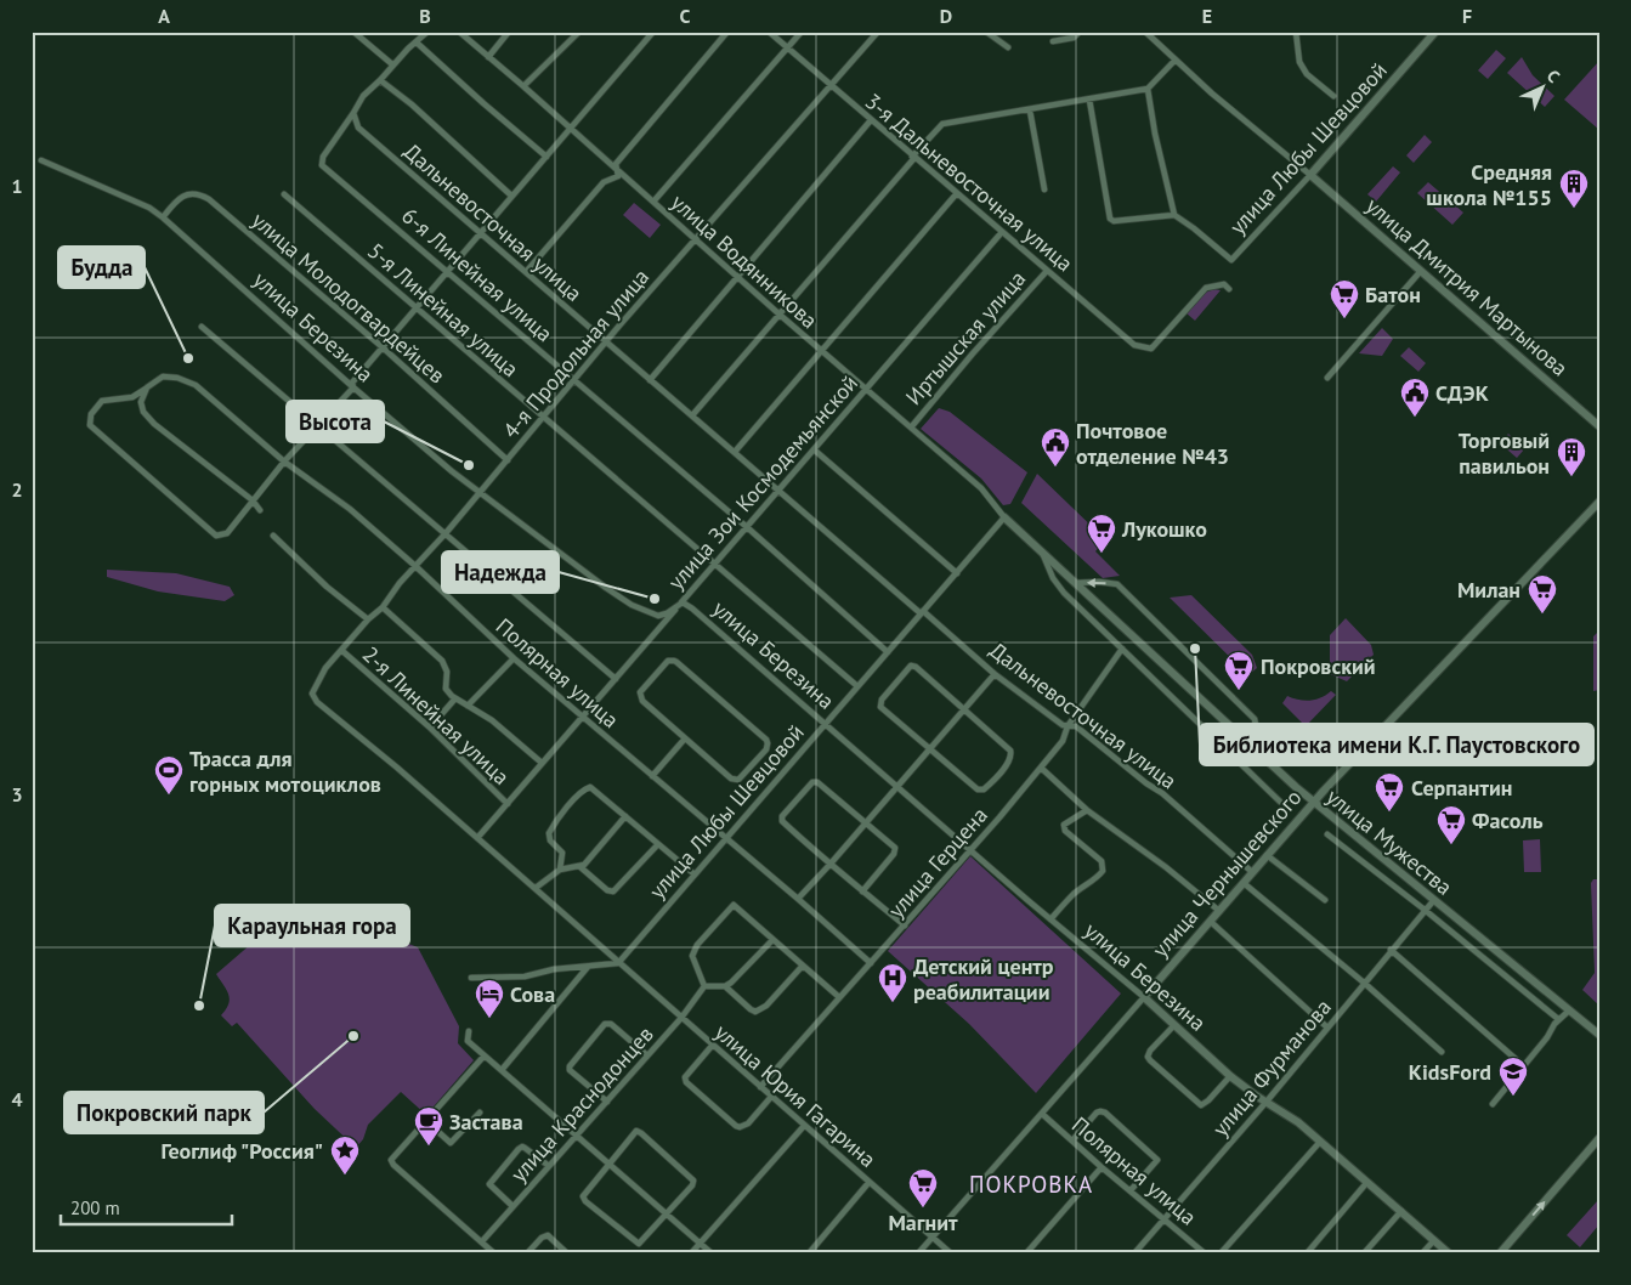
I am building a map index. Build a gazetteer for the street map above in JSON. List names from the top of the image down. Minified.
{"streets":{"street":["улица Любы Шевцовой","3-я Дальневосточная улица","Дальневосточная улица","улица Водянникова","6-я Линейная улица","улица Дмитрия Мартынова","улица Молодогвардейцев","5-я Линейная улица","улица Березина","Иртышская улица","4-я Продольная улица","улица Зои Космодемьянской","Полярная улица","2-я Линейная улица","улица Мужества","улица Герцена","улица Чернышевского","улица Фурманова","улица Юрия Гагарина","улица Краснодонцев"]},"crossings":[["улица Любы Шевцовой","Дальневосточная улица"],["улица Любы Шевцовой","улица Водянникова"],["улица Любы Шевцовой","6-я Линейная улица"],["улица Любы Шевцовой","улица Дмитрия Мартынова"],["улица Любы Шевцовой","5-я Линейная улица"],["улица Любы Шевцовой","улица Березина"],["улица Любы Шевцовой","Полярная улица"],["улица Любы Шевцовой","улица Мужества"],["улица Любы Шевцовой","улица Юрия Гагарина"],["3-я Дальневосточная улица","Иртышская улица"],["3-я Дальневосточная улица","4-я Продольная улица"],["3-я Дальневосточная улица","улица Зои Космодемьянской"],["Дальневосточная улица","6-я Линейная улица"],["Дальневосточная улица","4-я Продольная улица"],["Дальневосточная улица","улица Зои Космодемьянской"],["Дальневосточная улица","улица Герцена"],["Дальневосточная улица","улица Чернышевского"],["улица Водянникова","Иртышская улица"],["улица Водянникова","4-я Продольная улица"],["улица Водянникова","улица Зои Космодемьянской"],["улица Водянникова","улица Мужества"],["6-я Линейная улица","4-я Продольная улица"],["6-я Линейная улица","улица Зои Космодемьянской"],["улица Молодогвардейцев","улица Березина"],["улица Молодогвардейцев","4-я Продольная улица"],["5-я Линейная улица","4-я Продольная улица"],["5-я Линейная улица","улица Зои Космодемьянской"],["улица Березина","4-я Продольная улица"],["улица Березина","улица Зои Космодемьянской"],["улица Березина","улица Герцена"],["улица Березина","улица Чернышевского"],["улица Березина","улица Фурманова"],["4-я Продольная улица","Полярная улица"],["4-я Продольная улица","2-я Линейная улица"],["4-я Продольная улица","улица Юрия Гагарина"],["улица Зои Космодемьянской","Полярная улица"],["улица Зои Космодемьянской","2-я Линейная улица"],["улица Зои Космодемьянской","улица Юрия Гагарина"],["Полярная улица","улица Герцена"],["Полярная улица","улица Чернышевского"],["Полярная улица","улица Фурманова"],["улица Мужества","улица Чернышевского"],["улица Мужества","улица Фурманова"],["улица Герцена","улица Юрия Гагарина"],["улица Чернышевского","улица Юрия Гагарина"],["улица Юрия Гагарина","улица Краснодонцев"]],"districts":["ПОКРОВКА"],"places":{"building":["Средняя школа №155","Торговый павильон"],"supermarket":["Батон","Лукошко","Милан","Покровский","Серпантин","Фасоль","Магнит"],"other":["Будда","Высота","Надежда","Библиотека имени К.Г. Паустовского","Караульная гора","Покровский парк"],"public building":["СДЭК","Почтовое отделение №43"],"sports":["Трасса для горных мотоциклов"],"hospital":["Детский центр реабилитации"],"hotel":["Сова"],"school or university":["KidsFord"],"cafe":["Застава"],"place":["Геоглиф \"Россия\""]},"scale_bar":"200 m","north":"top right","grid":{"columns":["A","B","C","D","E","F"],"rows":["1","2","3","4"]}}
